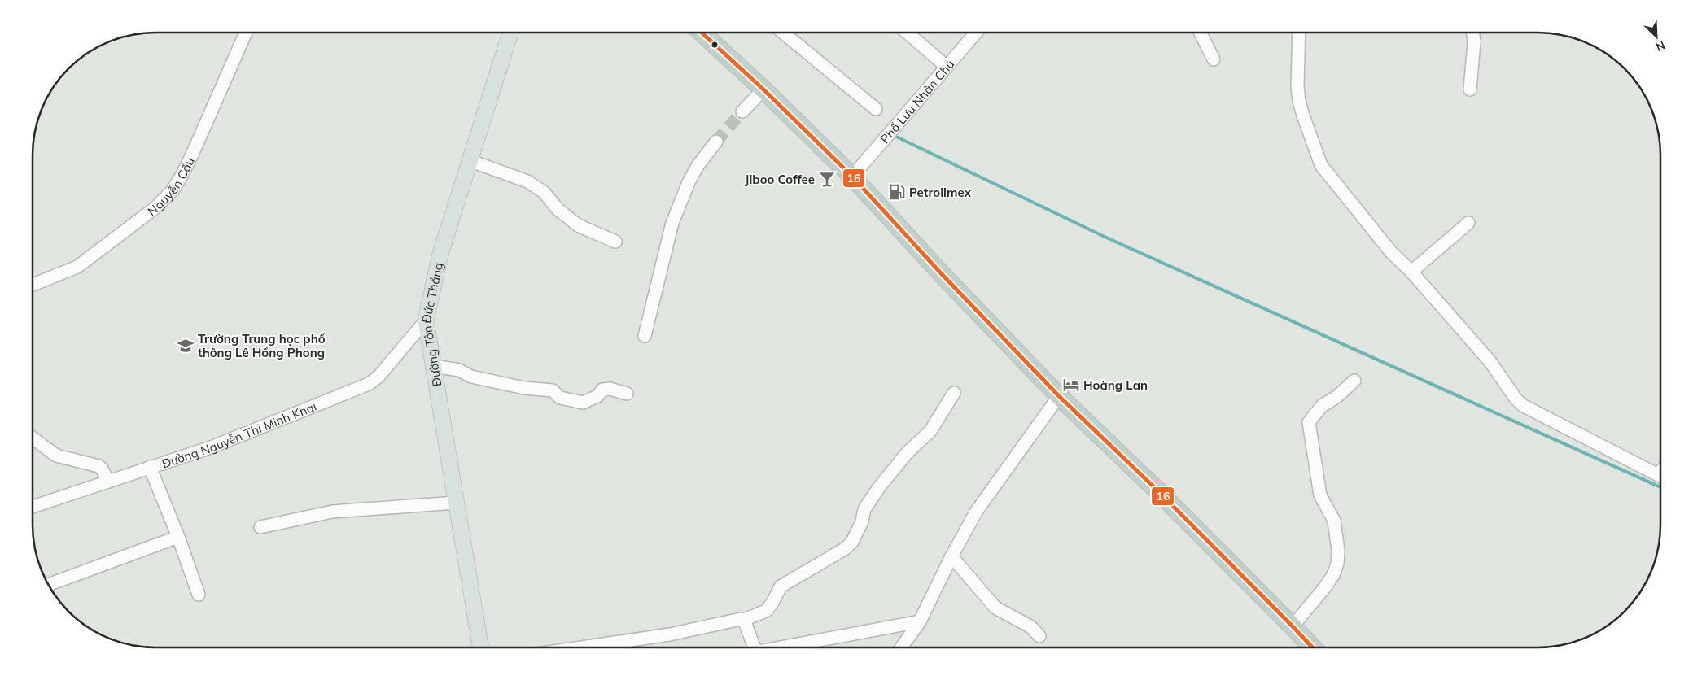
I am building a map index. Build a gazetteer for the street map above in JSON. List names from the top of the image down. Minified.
{"streets":{"main road":["Đường Tôn Đức Thắng"],"street":["Phố Lưu Nhân Chú","Nguyễn Cấu","Đường Nguyễn Thị Minh Khai"]},"crossings":[["Đường Tôn Đức Thắng","Đường Nguyễn Thị Minh Khai"]],"places":{"bar":["Jiboo Coffee"],"fuel station":["Petrolimex"],"school or university":["Trường Trung học phổ thông Lê Hồng Phong"],"hotel":["Hoàng Lan"]},"lines":["transit line 16"],"north":"bottom right"}
